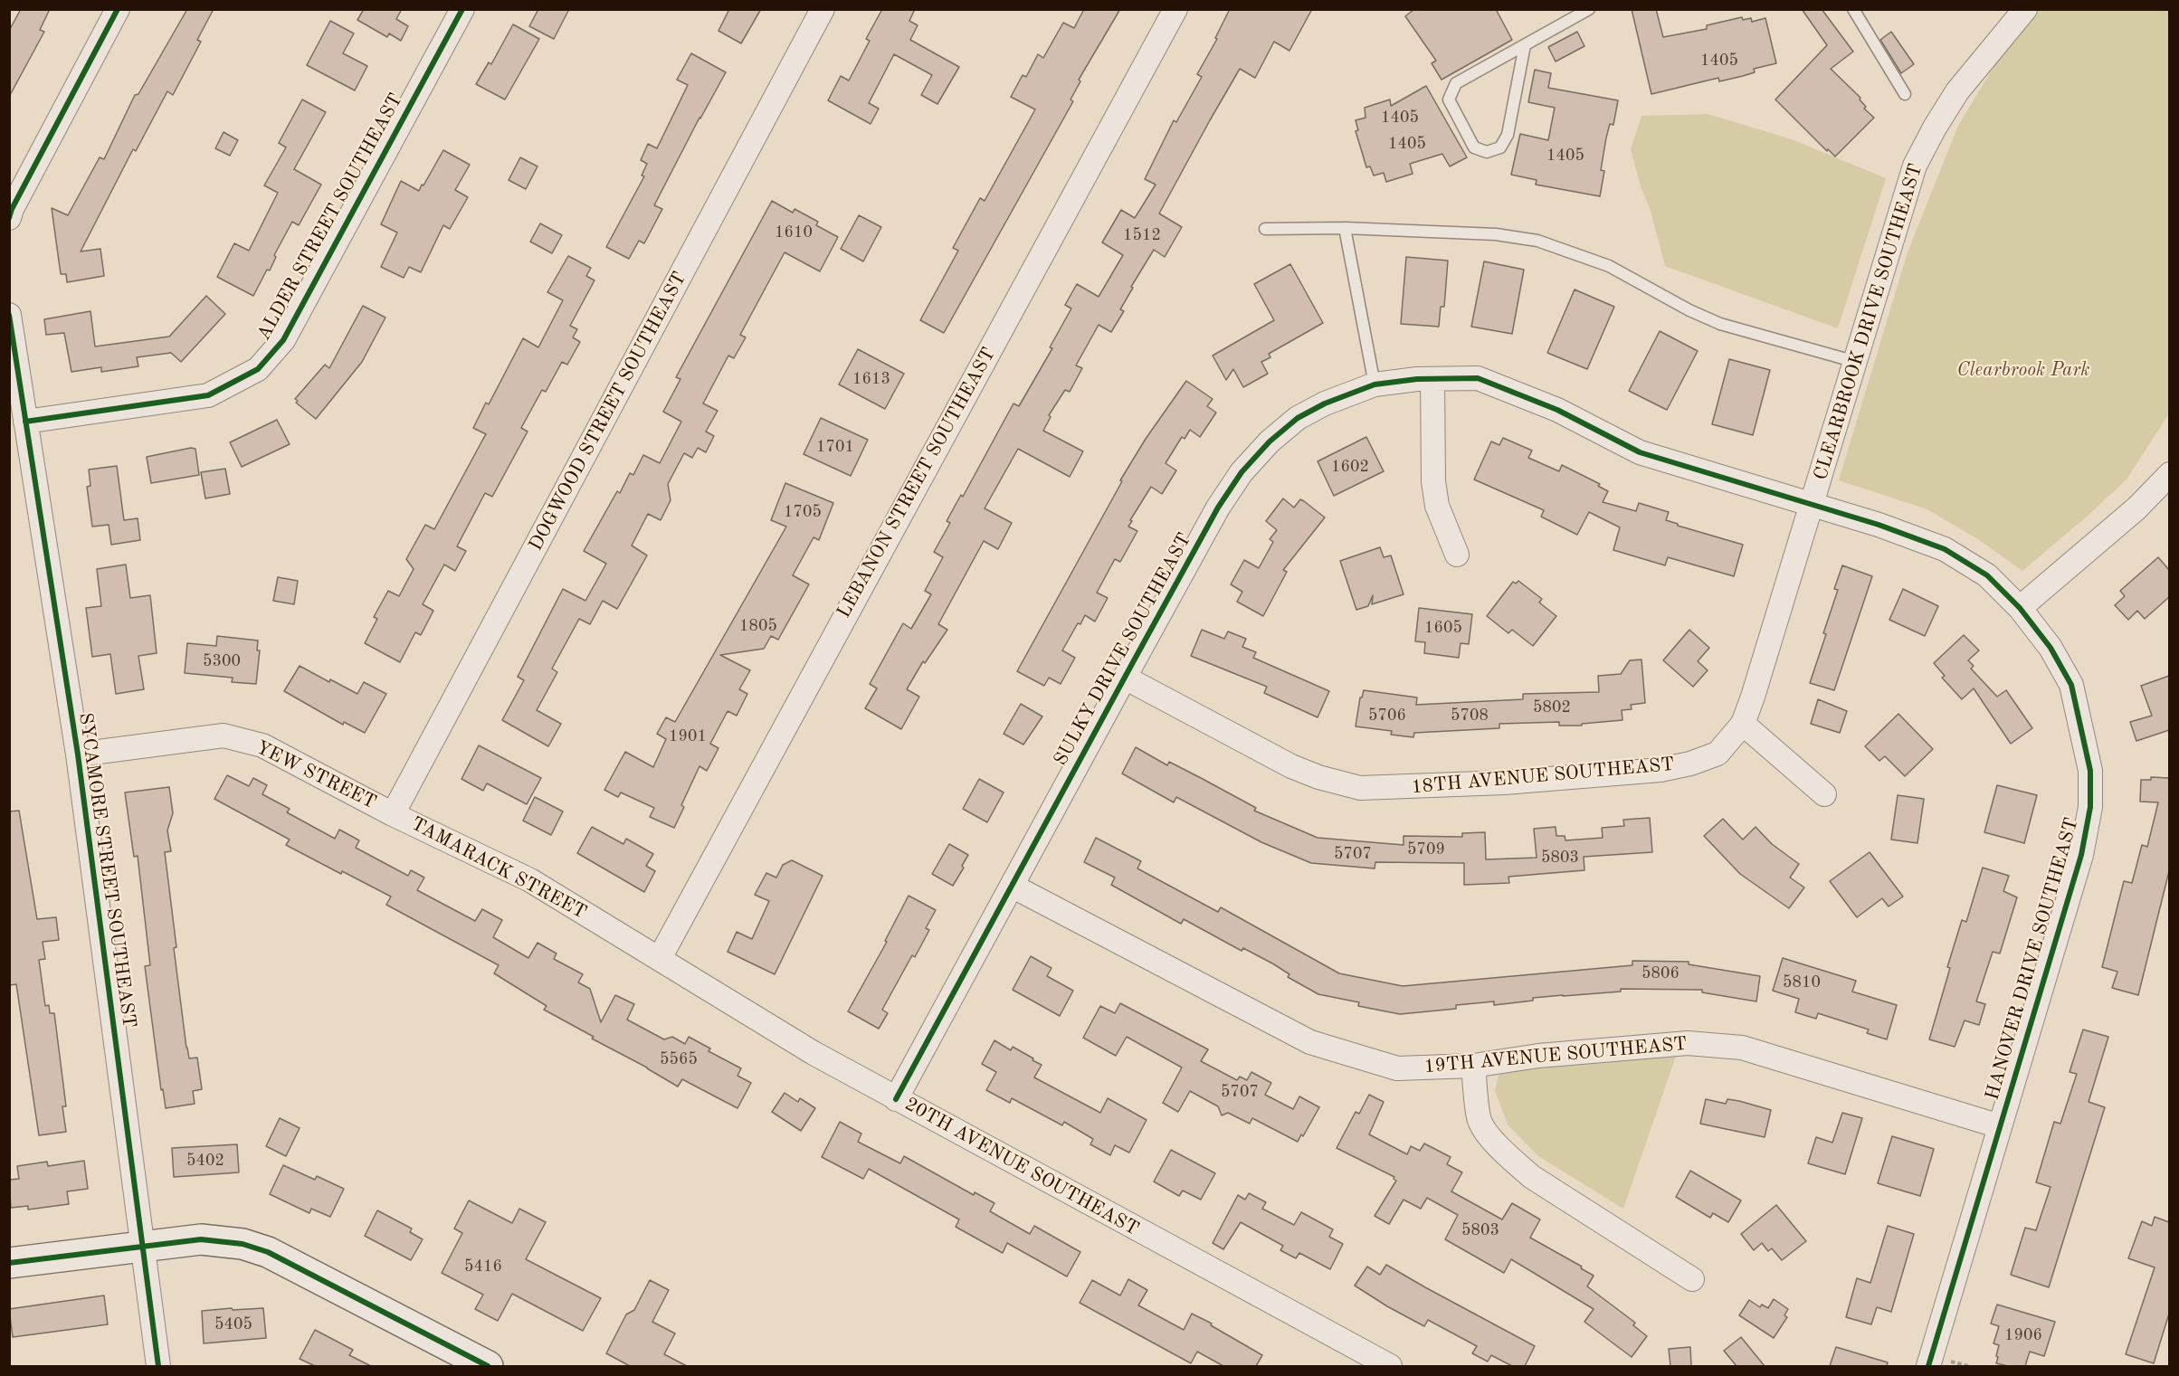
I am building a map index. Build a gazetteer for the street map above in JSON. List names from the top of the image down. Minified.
{"streets":{"street":["ALDER STREET SOUTHEAST","CLEARBROOK DRIVE SOUTHEAST","DOGWOOD STREET SOUTHEAST","LEBANON STREET SOUTHEAST","SULKY DRIVE SOUTHEAST","YEW STREET","18TH AVENUE SOUTHEAST","TAMARACK STREET","SYCAMORE STREET SOUTHEAST","HANOVER DRIVE SOUTHEAST","19TH AVENUE SOUTHEAST","20TH AVENUE SOUTHEAST"]},"crossings":[["ALDER STREET SOUTHEAST","SYCAMORE STREET SOUTHEAST"],["CLEARBROOK DRIVE SOUTHEAST","SULKY DRIVE SOUTHEAST"],["CLEARBROOK DRIVE SOUTHEAST","18TH AVENUE SOUTHEAST"],["CLEARBROOK DRIVE SOUTHEAST","HANOVER DRIVE SOUTHEAST"],["DOGWOOD STREET SOUTHEAST","YEW STREET"],["DOGWOOD STREET SOUTHEAST","TAMARACK STREET"],["LEBANON STREET SOUTHEAST","TAMARACK STREET"],["LEBANON STREET SOUTHEAST","20TH AVENUE SOUTHEAST"],["SULKY DRIVE SOUTHEAST","18TH AVENUE SOUTHEAST"],["SULKY DRIVE SOUTHEAST","HANOVER DRIVE SOUTHEAST"],["SULKY DRIVE SOUTHEAST","19TH AVENUE SOUTHEAST"],["SULKY DRIVE SOUTHEAST","20TH AVENUE SOUTHEAST"],["YEW STREET","TAMARACK STREET"],["YEW STREET","SYCAMORE STREET SOUTHEAST"],["18TH AVENUE SOUTHEAST","HANOVER DRIVE SOUTHEAST"],["TAMARACK STREET","20TH AVENUE SOUTHEAST"],["HANOVER DRIVE SOUTHEAST","19TH AVENUE SOUTHEAST"]],"parks":["Clearbrook Park"],"house_numbers":["1405","1405","1405","1405","1610","1512","1613","1701","1602","1705","1805","1605","5300","5802","5706","5708","1901","5709","5707","5803","5806","5810","5565","5707","5402","5803","5416","5405","1906"]}
